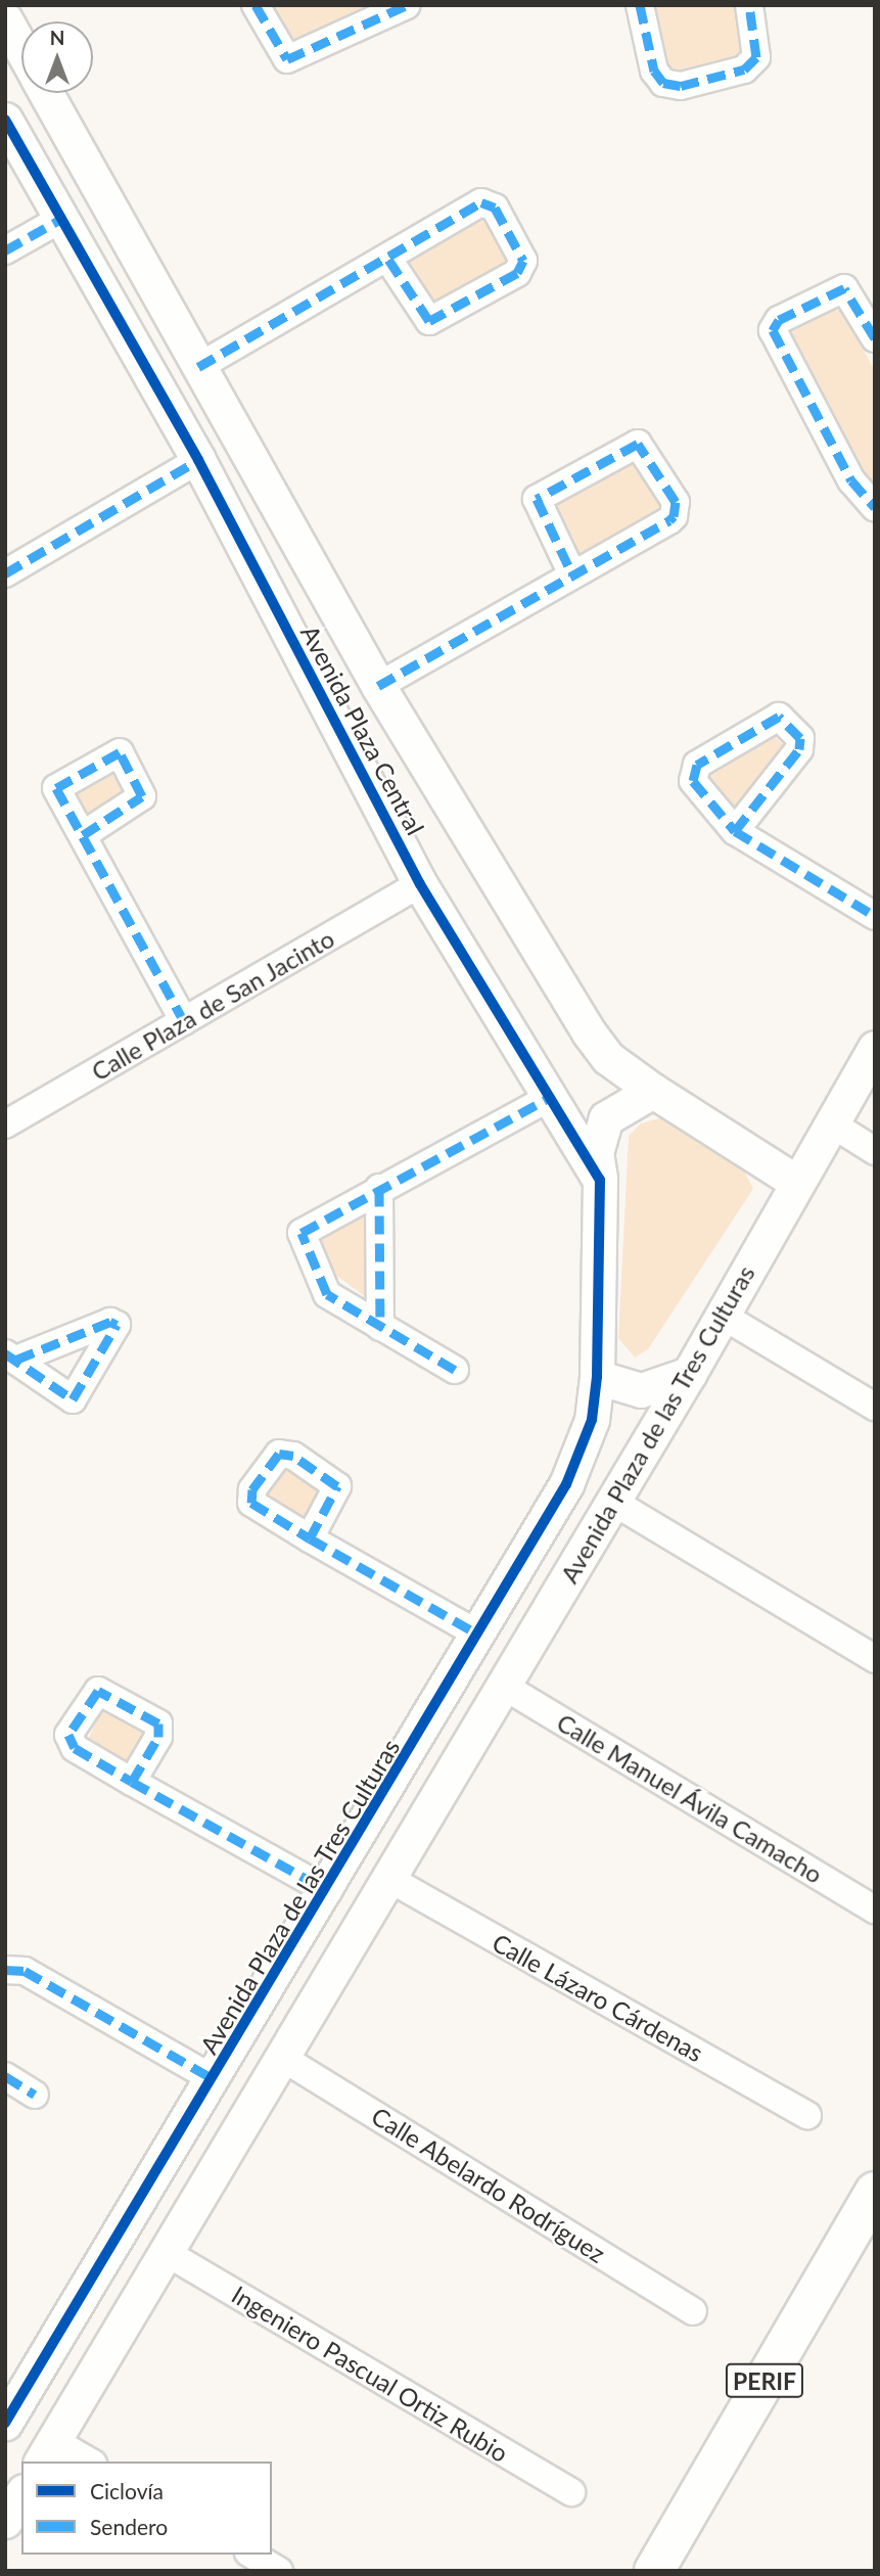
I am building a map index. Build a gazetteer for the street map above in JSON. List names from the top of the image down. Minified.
{"streets":{"highway":["PERIF"],"street":["Avenida Plaza Central","Calle Plaza de San Jacinto","Avenida Plaza de las Tres Culturas","Calle Manuel Ávila Camacho","Calle Lázaro Cárdenas","Calle Abelardo Rodríguez","Ingeniero Pascual Ortiz Rubio"]},"crossings":[["Avenida Plaza Central","Calle Plaza de San Jacinto"],["Avenida Plaza Central","Avenida Plaza de las Tres Culturas"],["Avenida Plaza de las Tres Culturas","Calle Manuel Ávila Camacho"],["Avenida Plaza de las Tres Culturas","Calle Lázaro Cárdenas"],["Avenida Plaza de las Tres Culturas","Calle Abelardo Rodríguez"],["Avenida Plaza de las Tres Culturas","Ingeniero Pascual Ortiz Rubio"]],"legend":["Ciclovía","Sendero"],"north":"top"}
